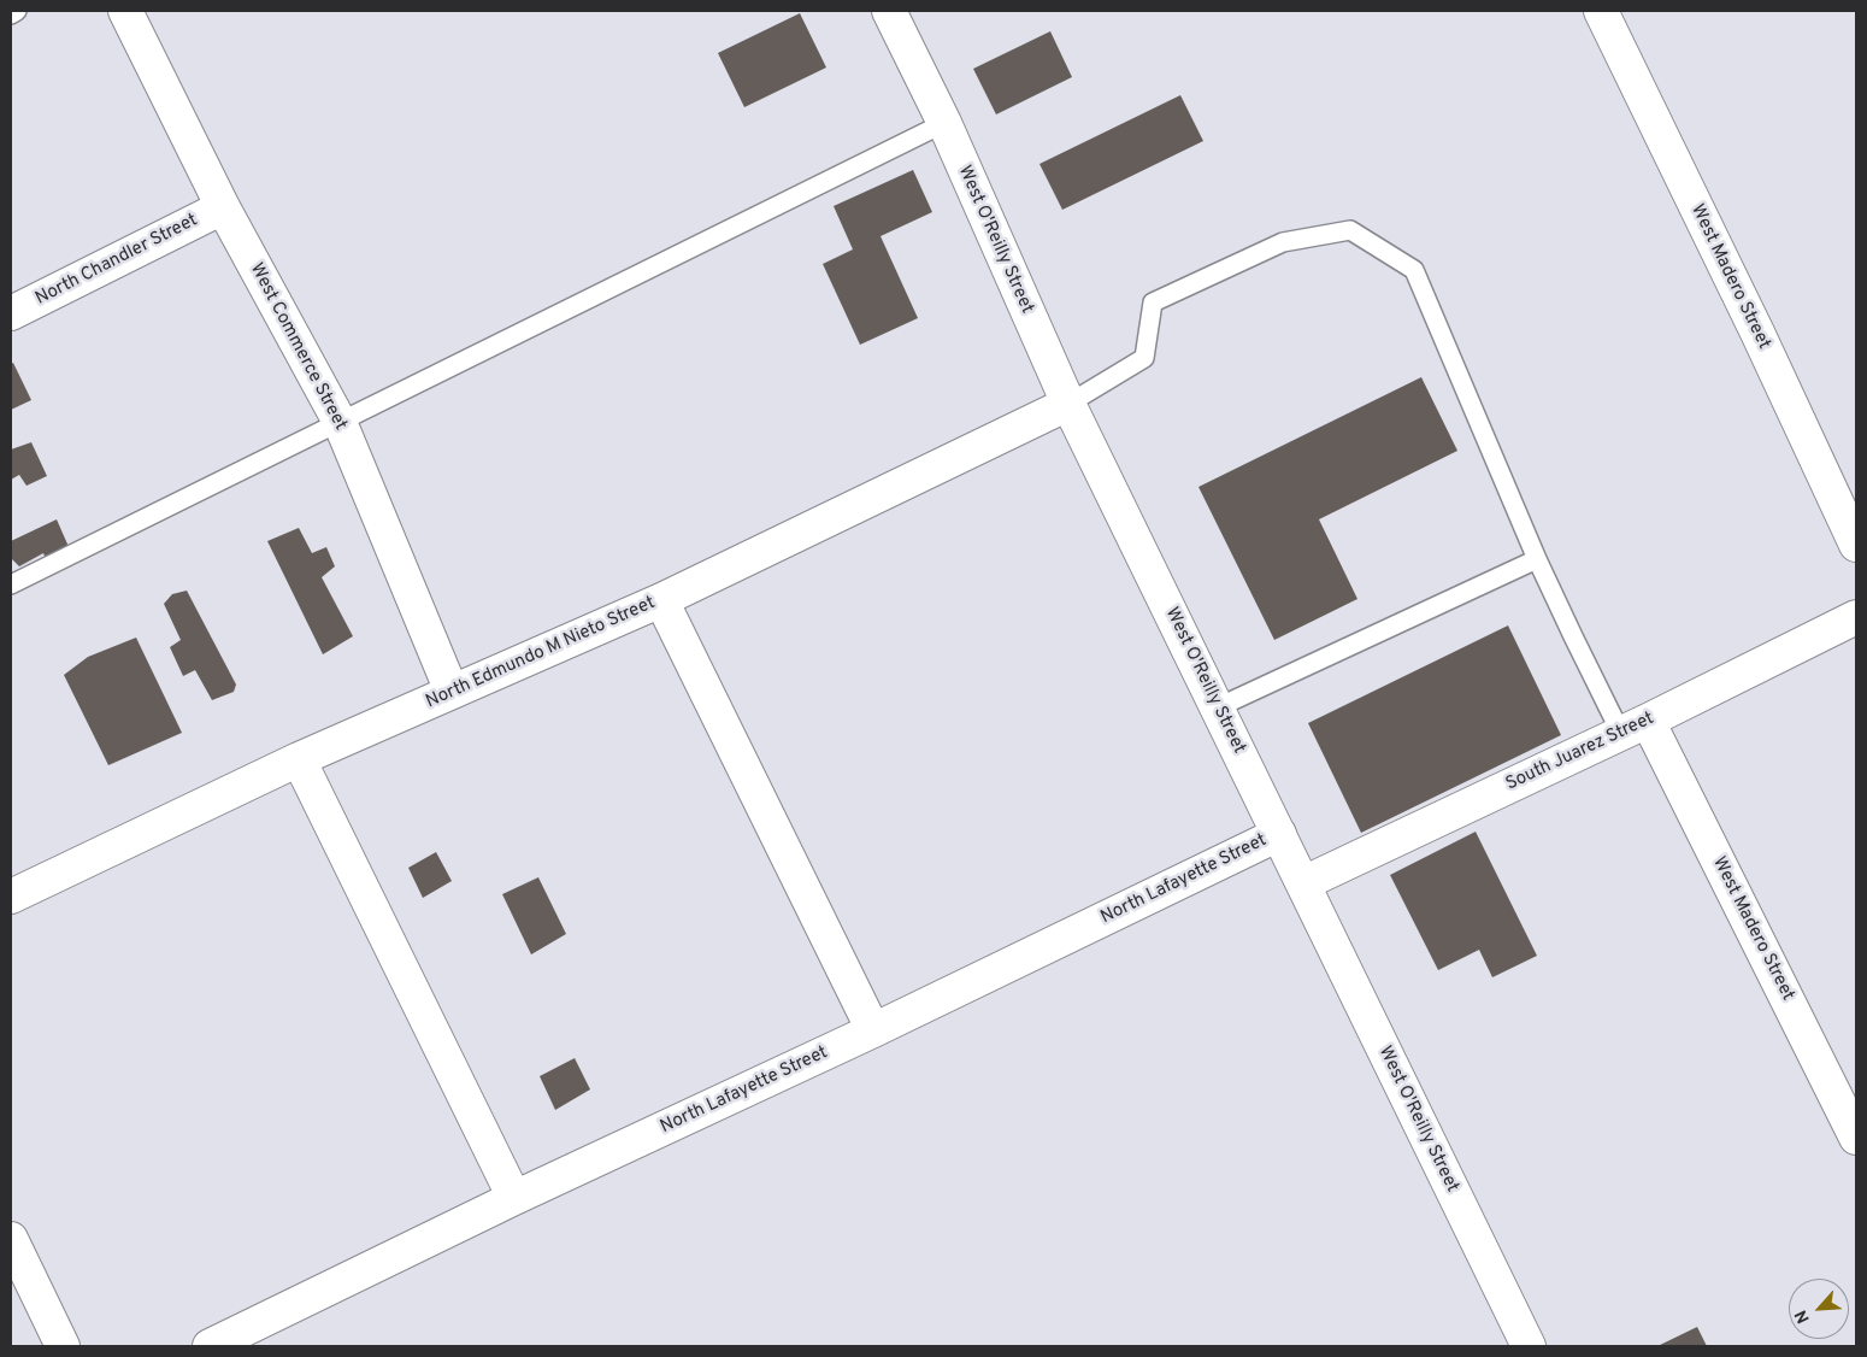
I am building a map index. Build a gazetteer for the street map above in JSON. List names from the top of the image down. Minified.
{"streets":{"street":["West O'Reilly Street","North Chandler Street","West Madero Street","West Commerce Street","North Edmundo M Nieto Street","South Juarez Street","North Lafayette Street"]},"crossings":[["West O'Reilly Street","North Edmundo M Nieto Street"],["West O'Reilly Street","South Juarez Street"],["West O'Reilly Street","North Lafayette Street"],["North Chandler Street","West Commerce Street"],["West Madero Street","South Juarez Street"],["West Commerce Street","North Edmundo M Nieto Street"]],"north":"bottom left"}
